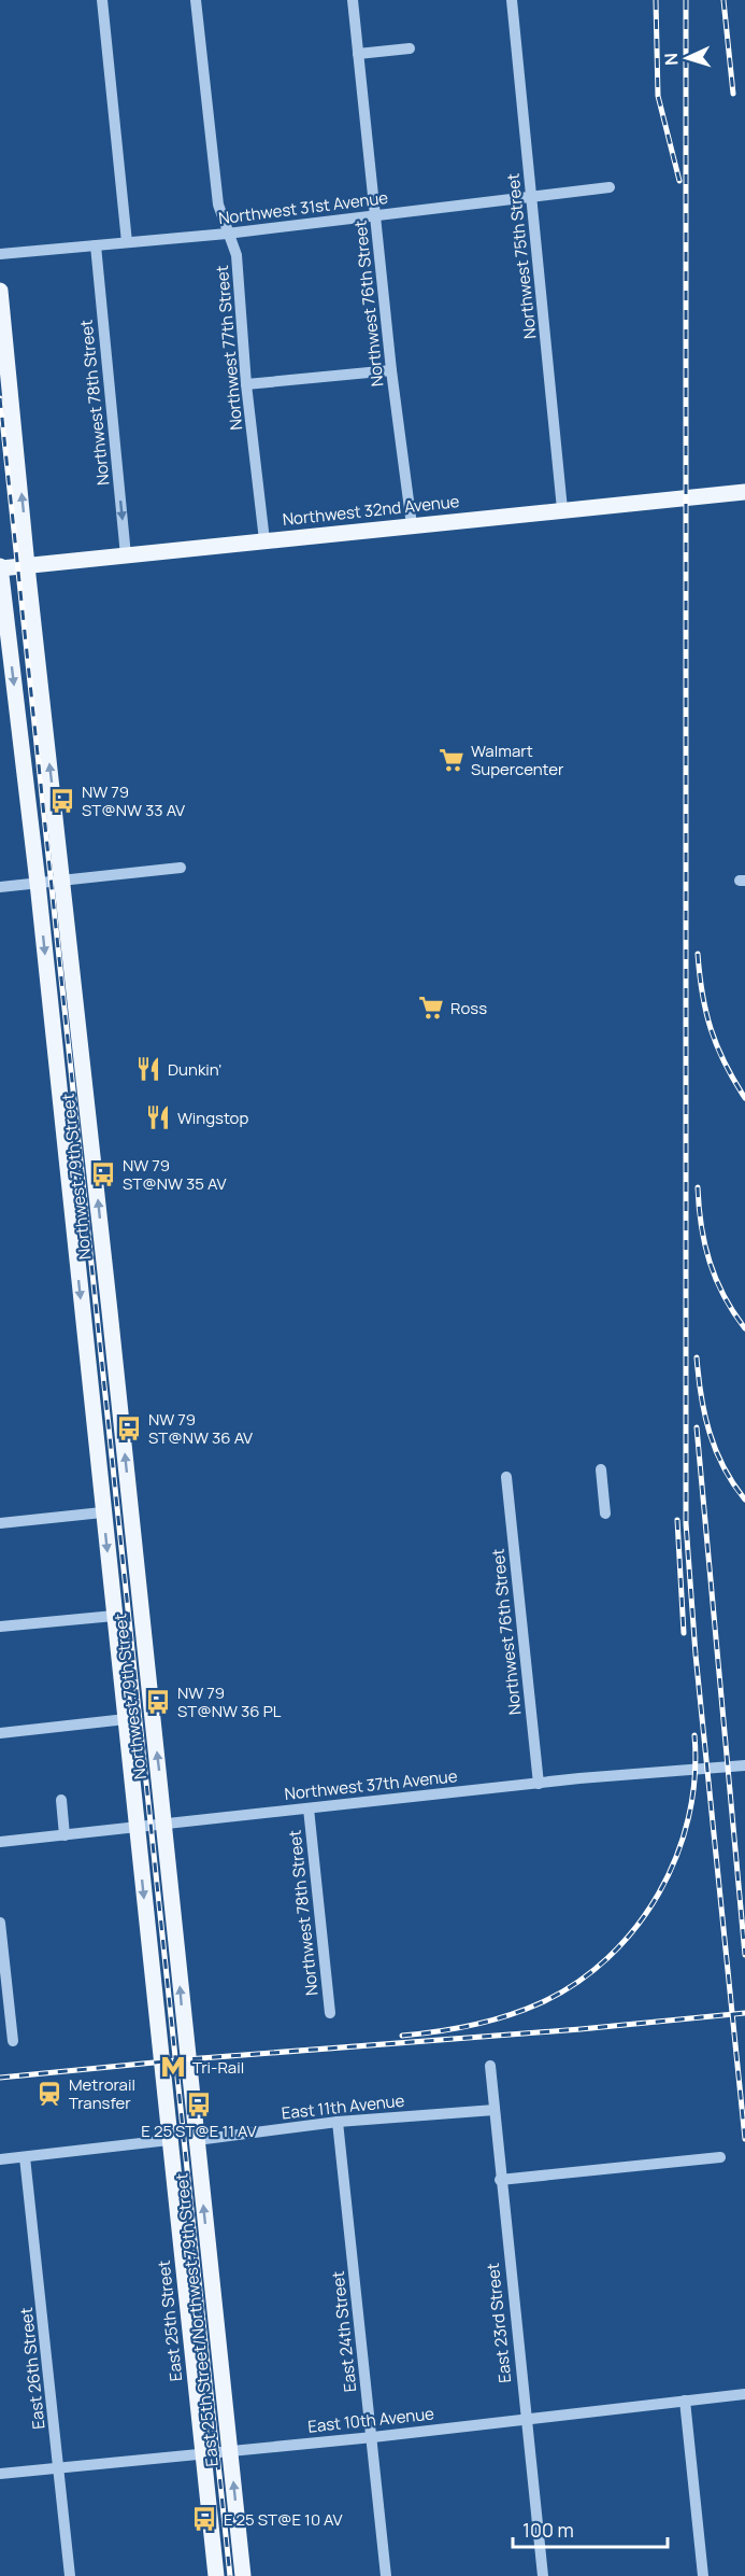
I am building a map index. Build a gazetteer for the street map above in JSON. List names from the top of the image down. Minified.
{"streets":{"main road":["Northwest 32nd Avenue","Northwest 79th Street","East 25th Street/Northwest 79th Street","East 25th Street"],"street":["Northwest 31st Avenue","Northwest 75th Street","Northwest 76th Street","Northwest 77th Street","Northwest 78th Street","Northwest 37th Avenue","East 11th Avenue","East 23rd Street","East 24th Street","East 26th Street","East 10th Avenue"]},"crossings":[["Northwest 31st Avenue","Northwest 75th Street"],["Northwest 31st Avenue","Northwest 76th Street"],["Northwest 31st Avenue","Northwest 77th Street"],["Northwest 31st Avenue","Northwest 78th Street"],["Northwest 75th Street","Northwest 32nd Avenue"],["Northwest 76th Street","Northwest 32nd Avenue"],["Northwest 76th Street","Northwest 37th Avenue"],["Northwest 77th Street","Northwest 32nd Avenue"],["Northwest 78th Street","Northwest 32nd Avenue"],["Northwest 78th Street","Northwest 37th Avenue"],["Northwest 32nd Avenue","Northwest 79th Street"],["Northwest 79th Street","Northwest 37th Avenue"],["Northwest 79th Street","East 25th Street/Northwest 79th Street"],["Northwest 79th Street","East 25th Street"],["East 11th Avenue","East 25th Street/Northwest 79th Street"],["East 11th Avenue","East 23rd Street"],["East 11th Avenue","East 24th Street"],["East 25th Street/Northwest 79th Street","East 10th Avenue"],["East 25th Street","East 10th Avenue"],["East 23rd Street","East 10th Avenue"],["East 24th Street","East 10th Avenue"],["East 26th Street","East 10th Avenue"]],"one_way":["Northwest 78th Street","East 25th Street/Northwest 79th Street"],"places":{"supermarket":["Walmart Supercenter","Ross"],"bus stop":["NW 79 ST@NW 33 AV","NW 79 ST@NW 35 AV","NW 79 ST@NW 36 AV","NW 79 ST@NW 36 PL","E 25 ST@E 11 AV","E 25 ST@E 10 AV"],"restaurant":["Dunkin'","Wingstop"],"metro station":["Tri-Rail"],"station":["Metrorail Transfer"]},"scale_bar":"100 m","north":"left"}
